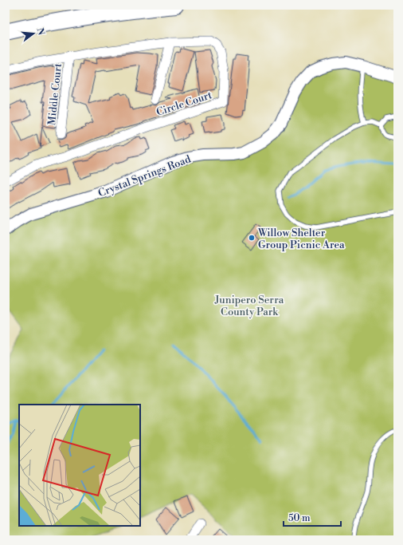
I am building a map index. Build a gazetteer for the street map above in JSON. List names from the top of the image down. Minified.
{"streets":{"street":["Middle Court","Circle Court","Crystal Springs Road"]},"crossings":[["Middle Court","Circle Court"]],"parks":["Junipero Serra County Park"],"places":["Willow Shelter Group Picnic Area"],"scale_bar":"50 m","north":"right"}
